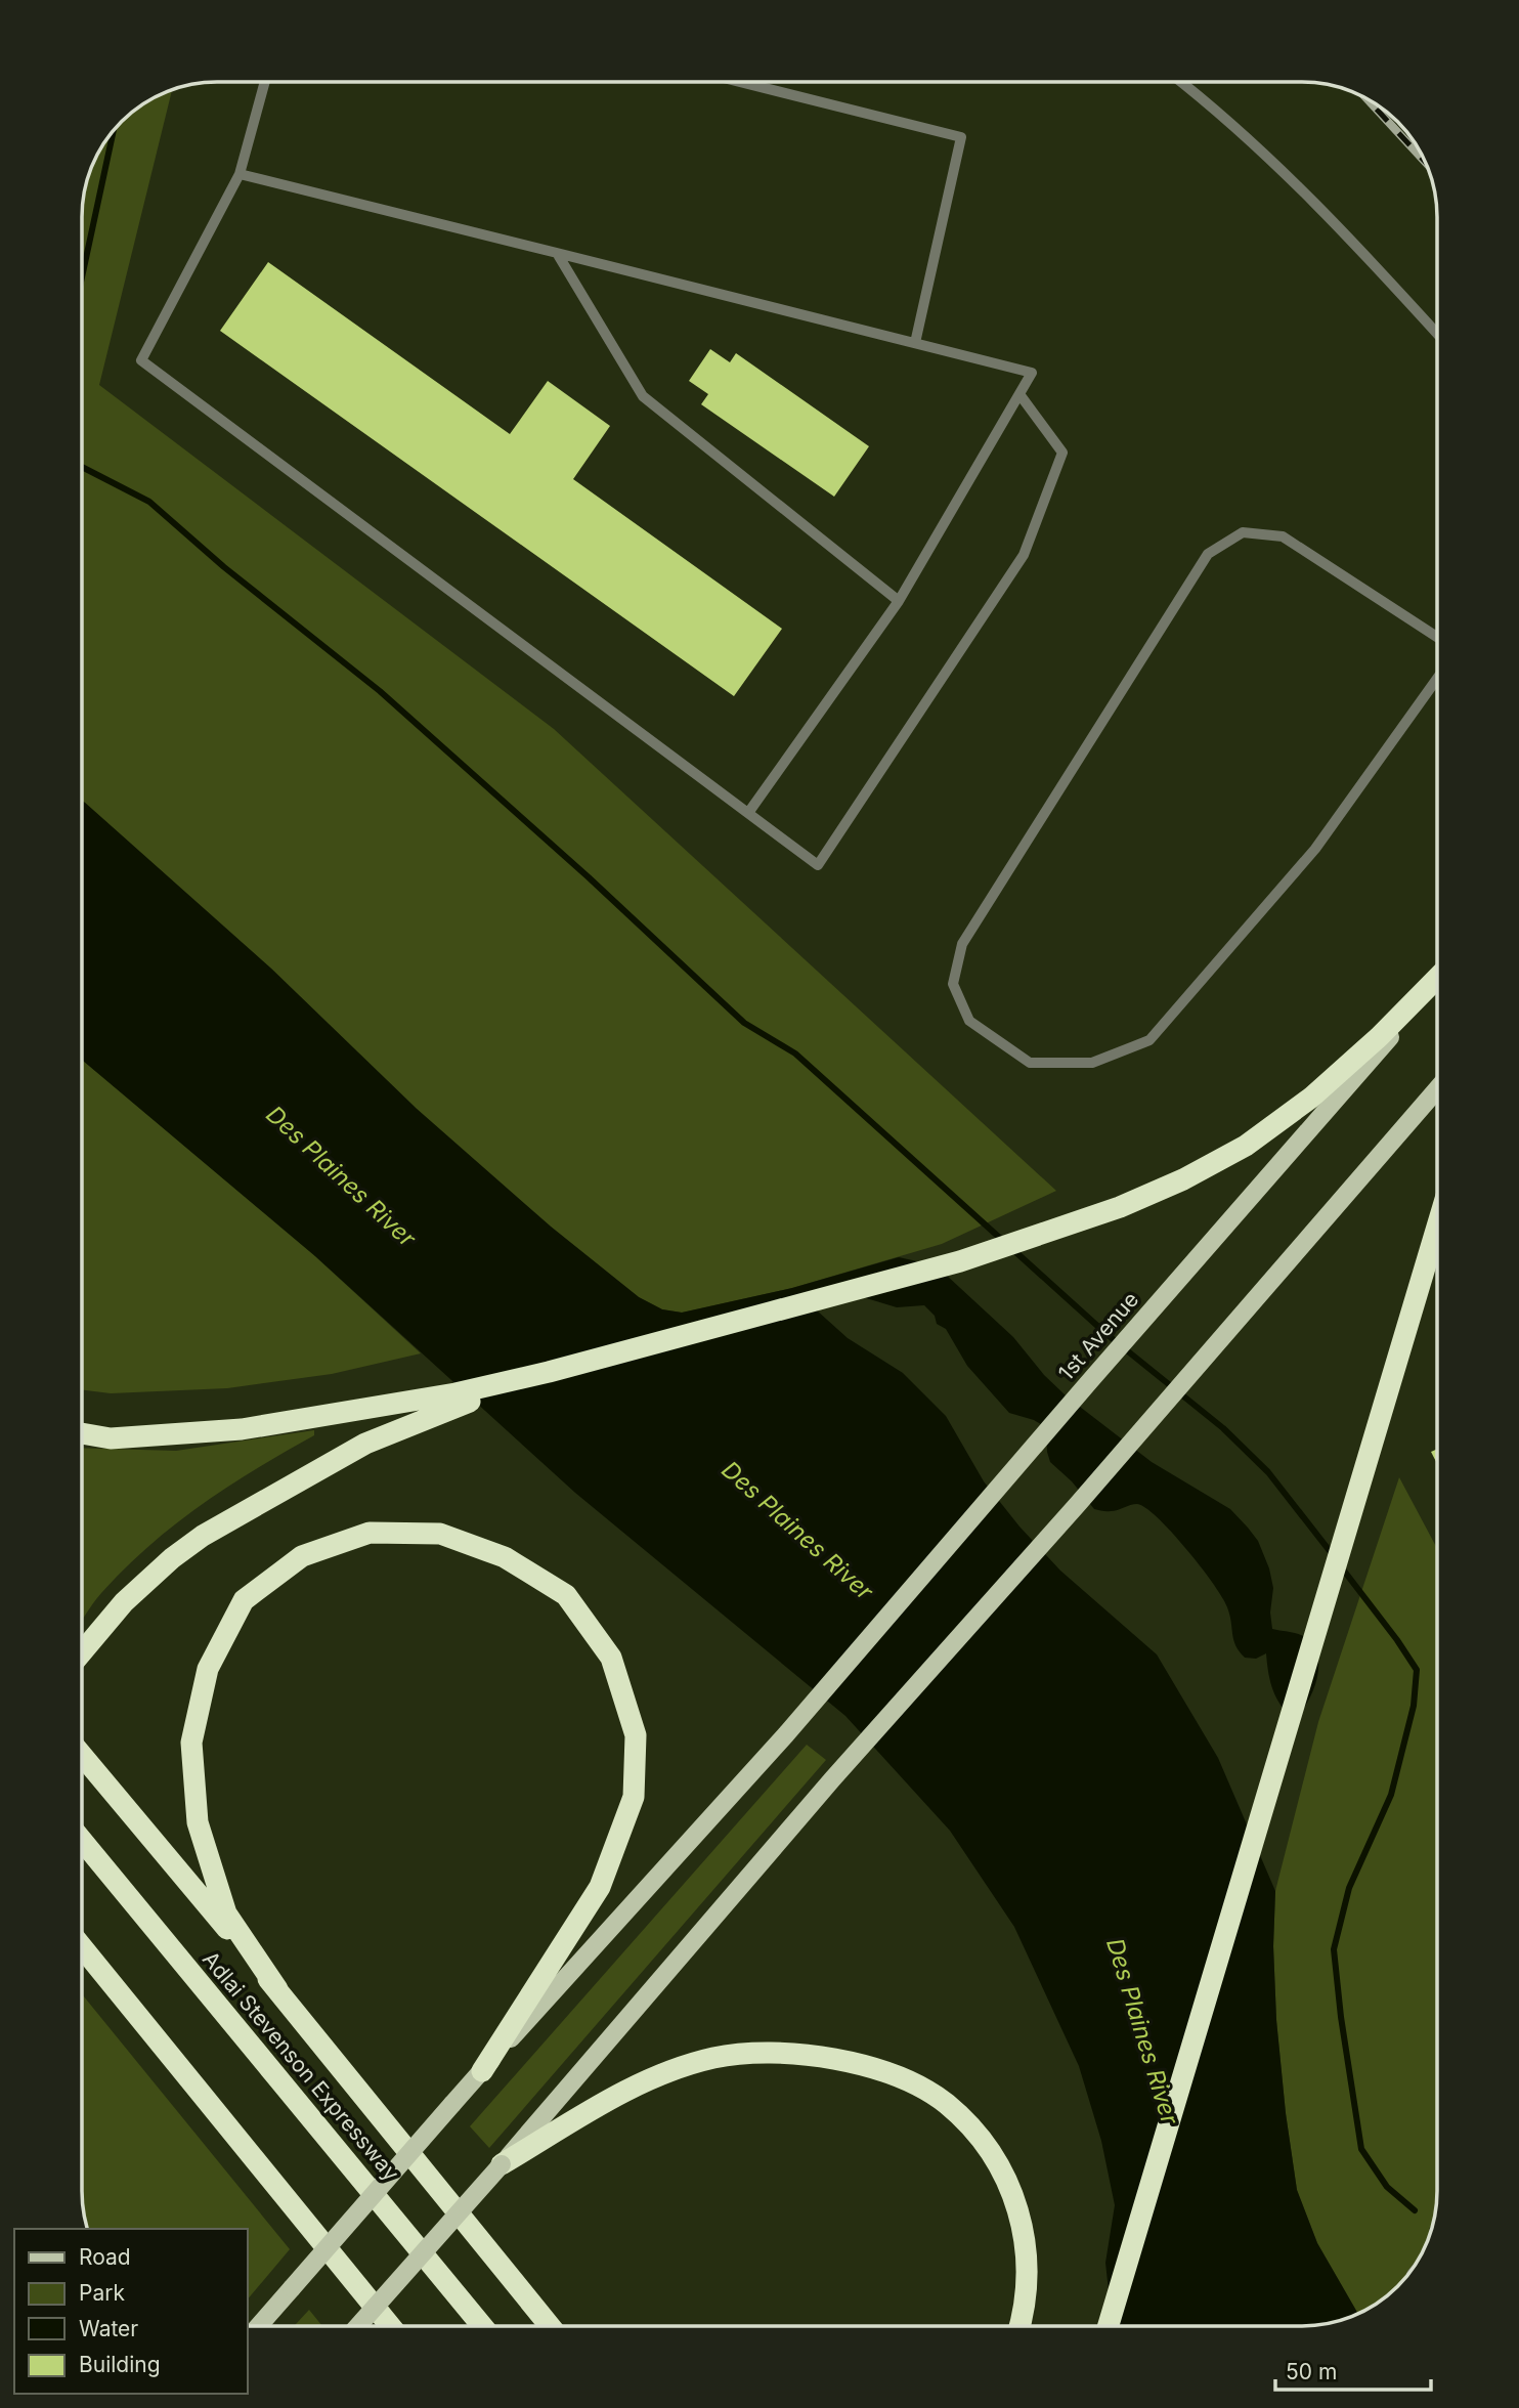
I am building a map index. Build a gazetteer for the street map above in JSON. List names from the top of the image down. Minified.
{"streets":{"highway":["Adlai Stevenson Expressway"],"main road":["1st Avenue"]},"water":["Des Plaines River"],"legend":["Road","Park","Water","Building"],"scale_bar":"50 m"}
